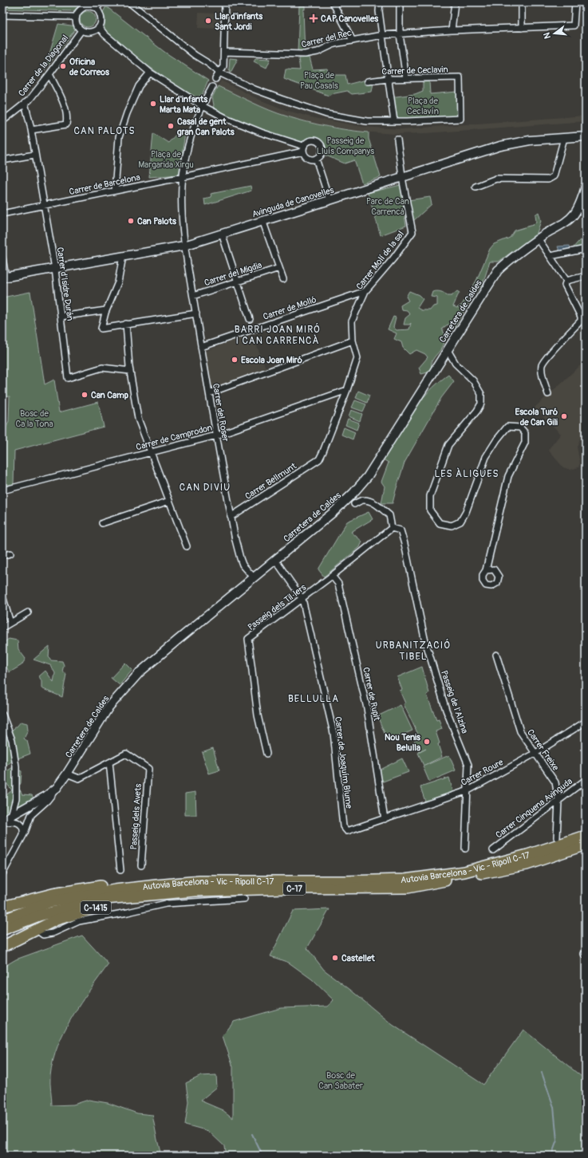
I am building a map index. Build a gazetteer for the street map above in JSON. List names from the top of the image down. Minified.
{"streets":{"highway":["Autovia Barcelona - Vic - Ripoll C-17","C-17","C-1415"],"street":["Carrer del Rec","Carrer de la Diagonal","Carrer de Ceclavin","Carrer de Barcelona","Avinguda de Canovelles","Carrer Molí de la sal","Carrer del Migdia","Carrer d'Isidre Durán","Carrer de Molló","Carretera de Caldes","Carrer del Roser","Carrer de Camprodon","Carrer Bellmunt","Passeig dels Til·lers","Carrer de Rupit","Passeig de l'Alzina","Carrer Freixe","Carrer de Joaquím Blume","Carrer Roure","Carrer Cinquena Avinguda","Passeig dels Avets"]},"crossings":[["Carrer de la Diagonal","Carrer d'Isidre Durán"],["Carrer de Barcelona","Carrer d'Isidre Durán"],["Carrer de Barcelona","Carrer del Roser"],["Avinguda de Canovelles","Carrer Molí de la sal"],["Avinguda de Canovelles","Carrer d'Isidre Durán"],["Avinguda de Canovelles","Carrer del Roser"],["Carrer Molí de la sal","Carrer de Molló"],["Carrer Molí de la sal","Carrer de Camprodon"],["Carrer Molí de la sal","Carrer Bellmunt"],["Carrer del Migdia","Carrer del Roser"],["Carrer de Molló","Carrer del Roser"],["Carretera de Caldes","Carrer del Roser"],["Carretera de Caldes","Carrer de Joaquím Blume"],["Carrer del Roser","Carrer de Camprodon"],["Carrer del Roser","Carrer Bellmunt"],["Passeig dels Til·lers","Carrer de Rupit"],["Passeig dels Til·lers","Passeig de l'Alzina"],["Passeig dels Til·lers","Carrer de Joaquím Blume"],["Carrer de Rupit","Carrer Roure"],["Passeig de l'Alzina","Carrer Roure"],["Carrer Freixe","Carrer Roure"],["Carrer Freixe","Carrer Cinquena Avinguda"],["Carrer de Joaquím Blume","Carrer Roure"],["Autovia Barcelona - Vic - Ripoll C-17","C-1415"]],"districts":["CAN PALOTS","BARRI JOAN MIRÓ I CAN CARRENCÀ","LES ÀLIGUES","CAN DIVIU","URBANITZACIÓ TIBEL","BELLULLA"],"parks":["Plaça de Pau Casals","Plaça de Ceclavín","Passeig de Lluís Companys","Plaça de Margarida Xirgu","Parc de Can Carrencà","Bosc de Ca la Tona","Bosc de Can Sabater"],"places":{"health":["CAP Canovelles"],"other":["Llar d'infants Sant Jordi","Oficina de Correos","Llar d'infants Marta Mata","Casal de gent gran Can Palots","Can Palots","Escola Joan Miró","Can Camp","Escola Turó de Can Gili","Nou Tenis Belulla","Castellet"]},"north":"left"}
